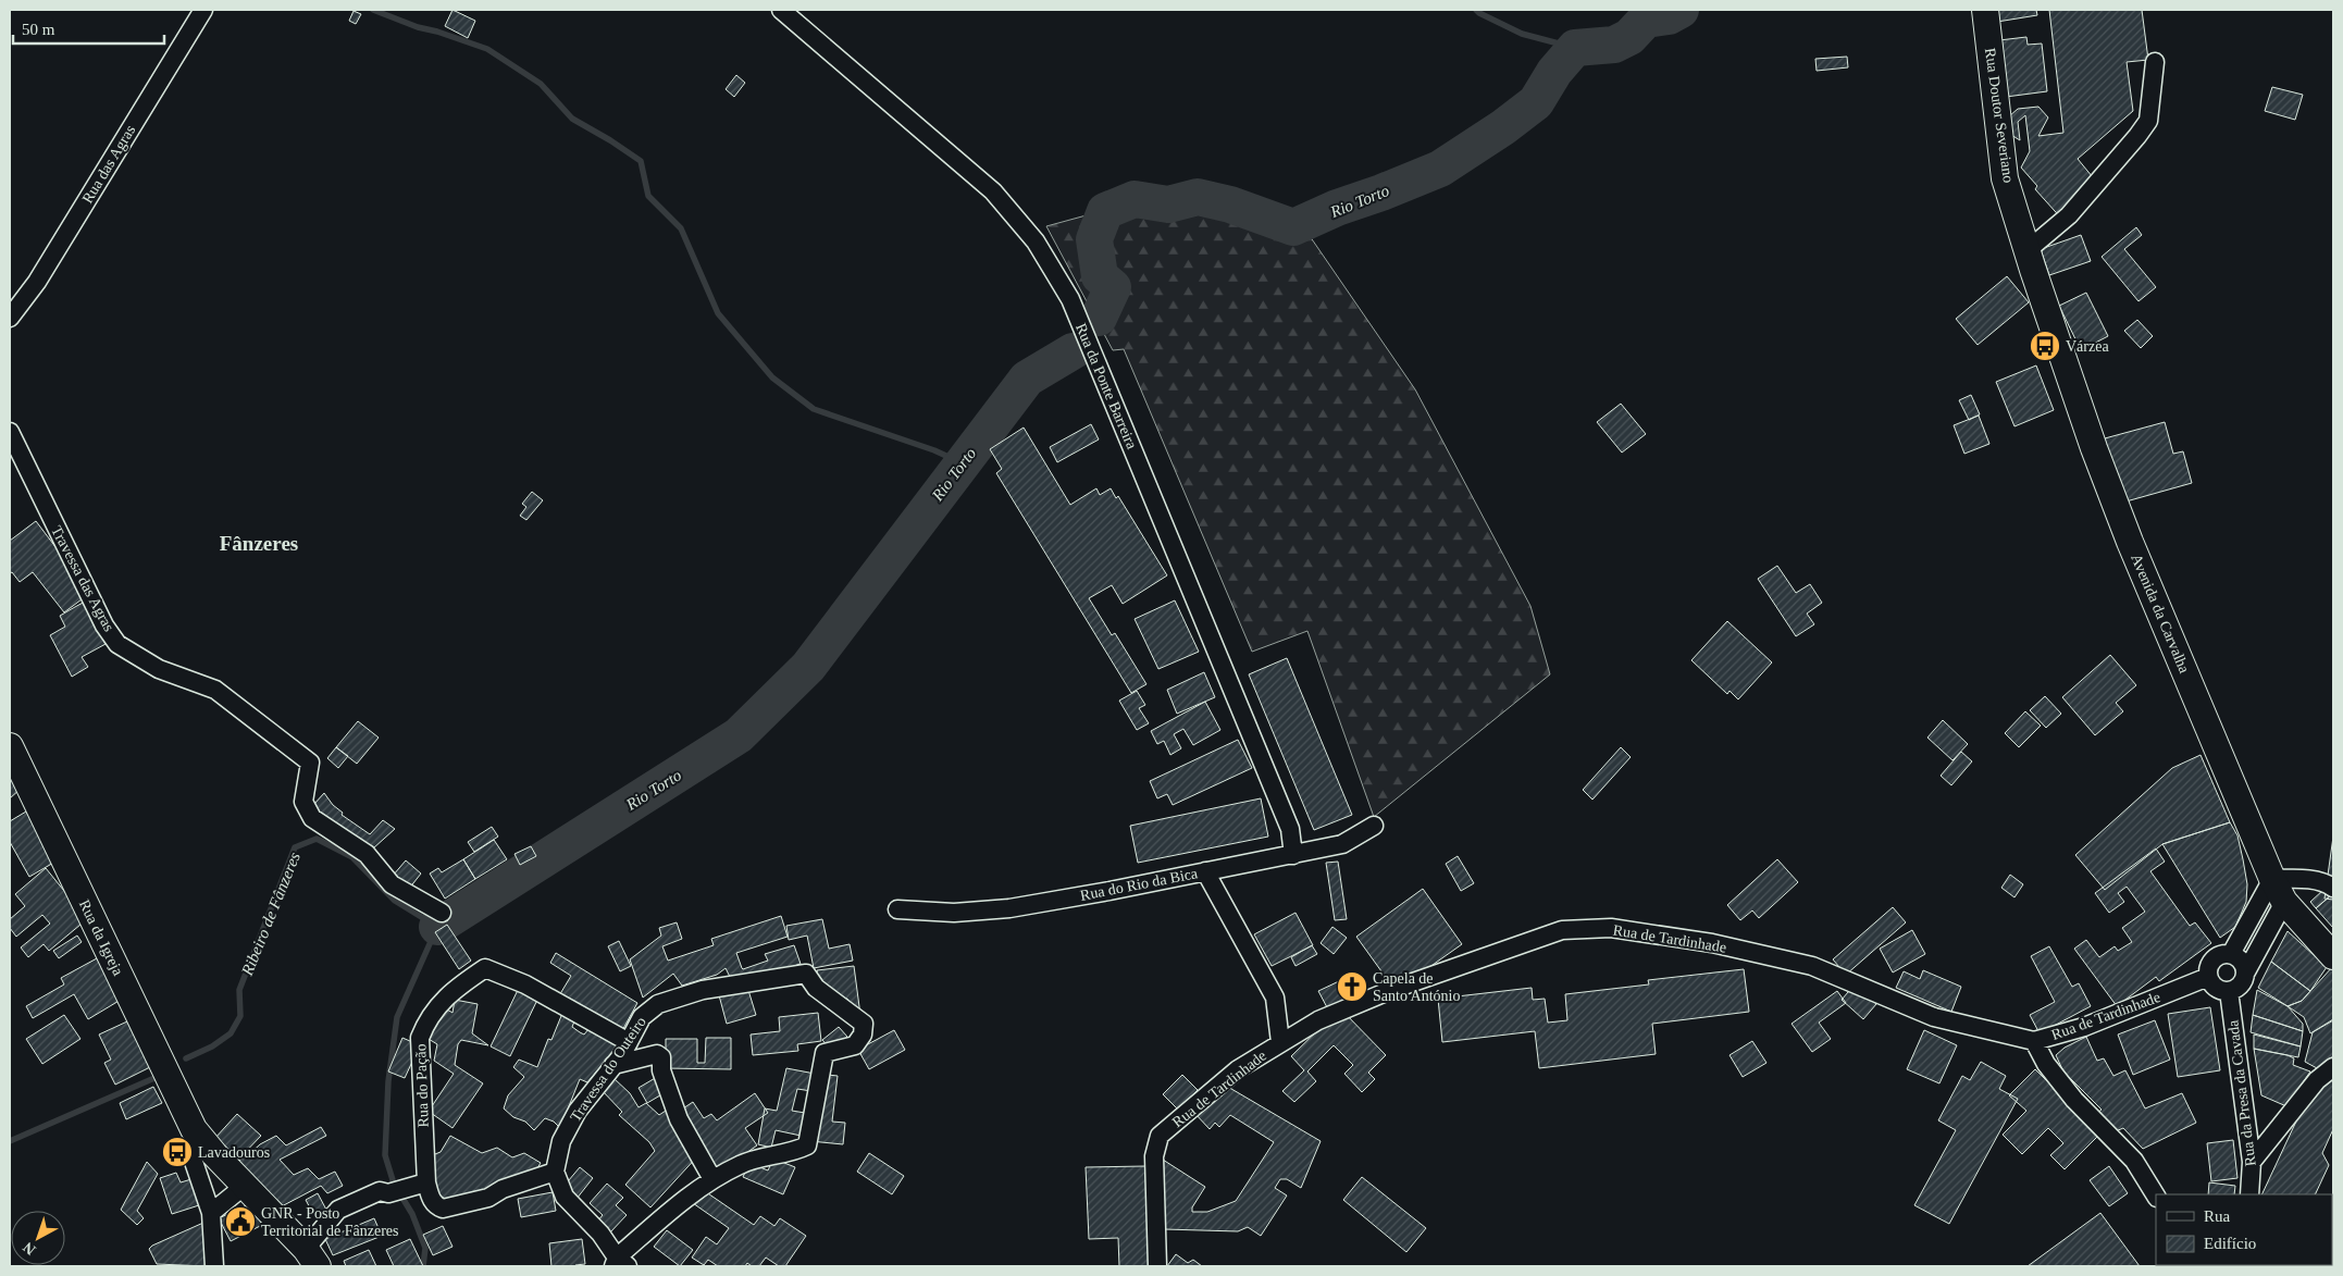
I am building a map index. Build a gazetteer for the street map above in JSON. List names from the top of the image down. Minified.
{"streets":{"street":["Rua Doutor Severiano","Rua das Agras","Rua da Ponte Barreira","Travessa das Agras","Avenida da Carvalha","Rua do Rio da Bica","Rua da Igreja","Rua de Tardinhade","Travessa do Outeiro","Rua do Pação","Rua da Presa da Cavada"]},"crossings":[["Rua Doutor Severiano","Avenida da Carvalha"],["Rua da Ponte Barreira","Rua do Rio da Bica"],["Rua de Tardinhade","Rua da Presa da Cavada"],["Travessa do Outeiro","Rua do Pação"]],"districts":["Fânzeres"],"water":["Rio Torto","Ribeiro de Fânzeres"],"places":{"bus stop":["Várzea","Lavadouros"],"church":["Capela de Santo António"],"public building":["GNR - Posto Territorial de Fânzeres"]},"legend":["Rua","Edifício"],"scale_bar":"50 m","north":"bottom left"}
